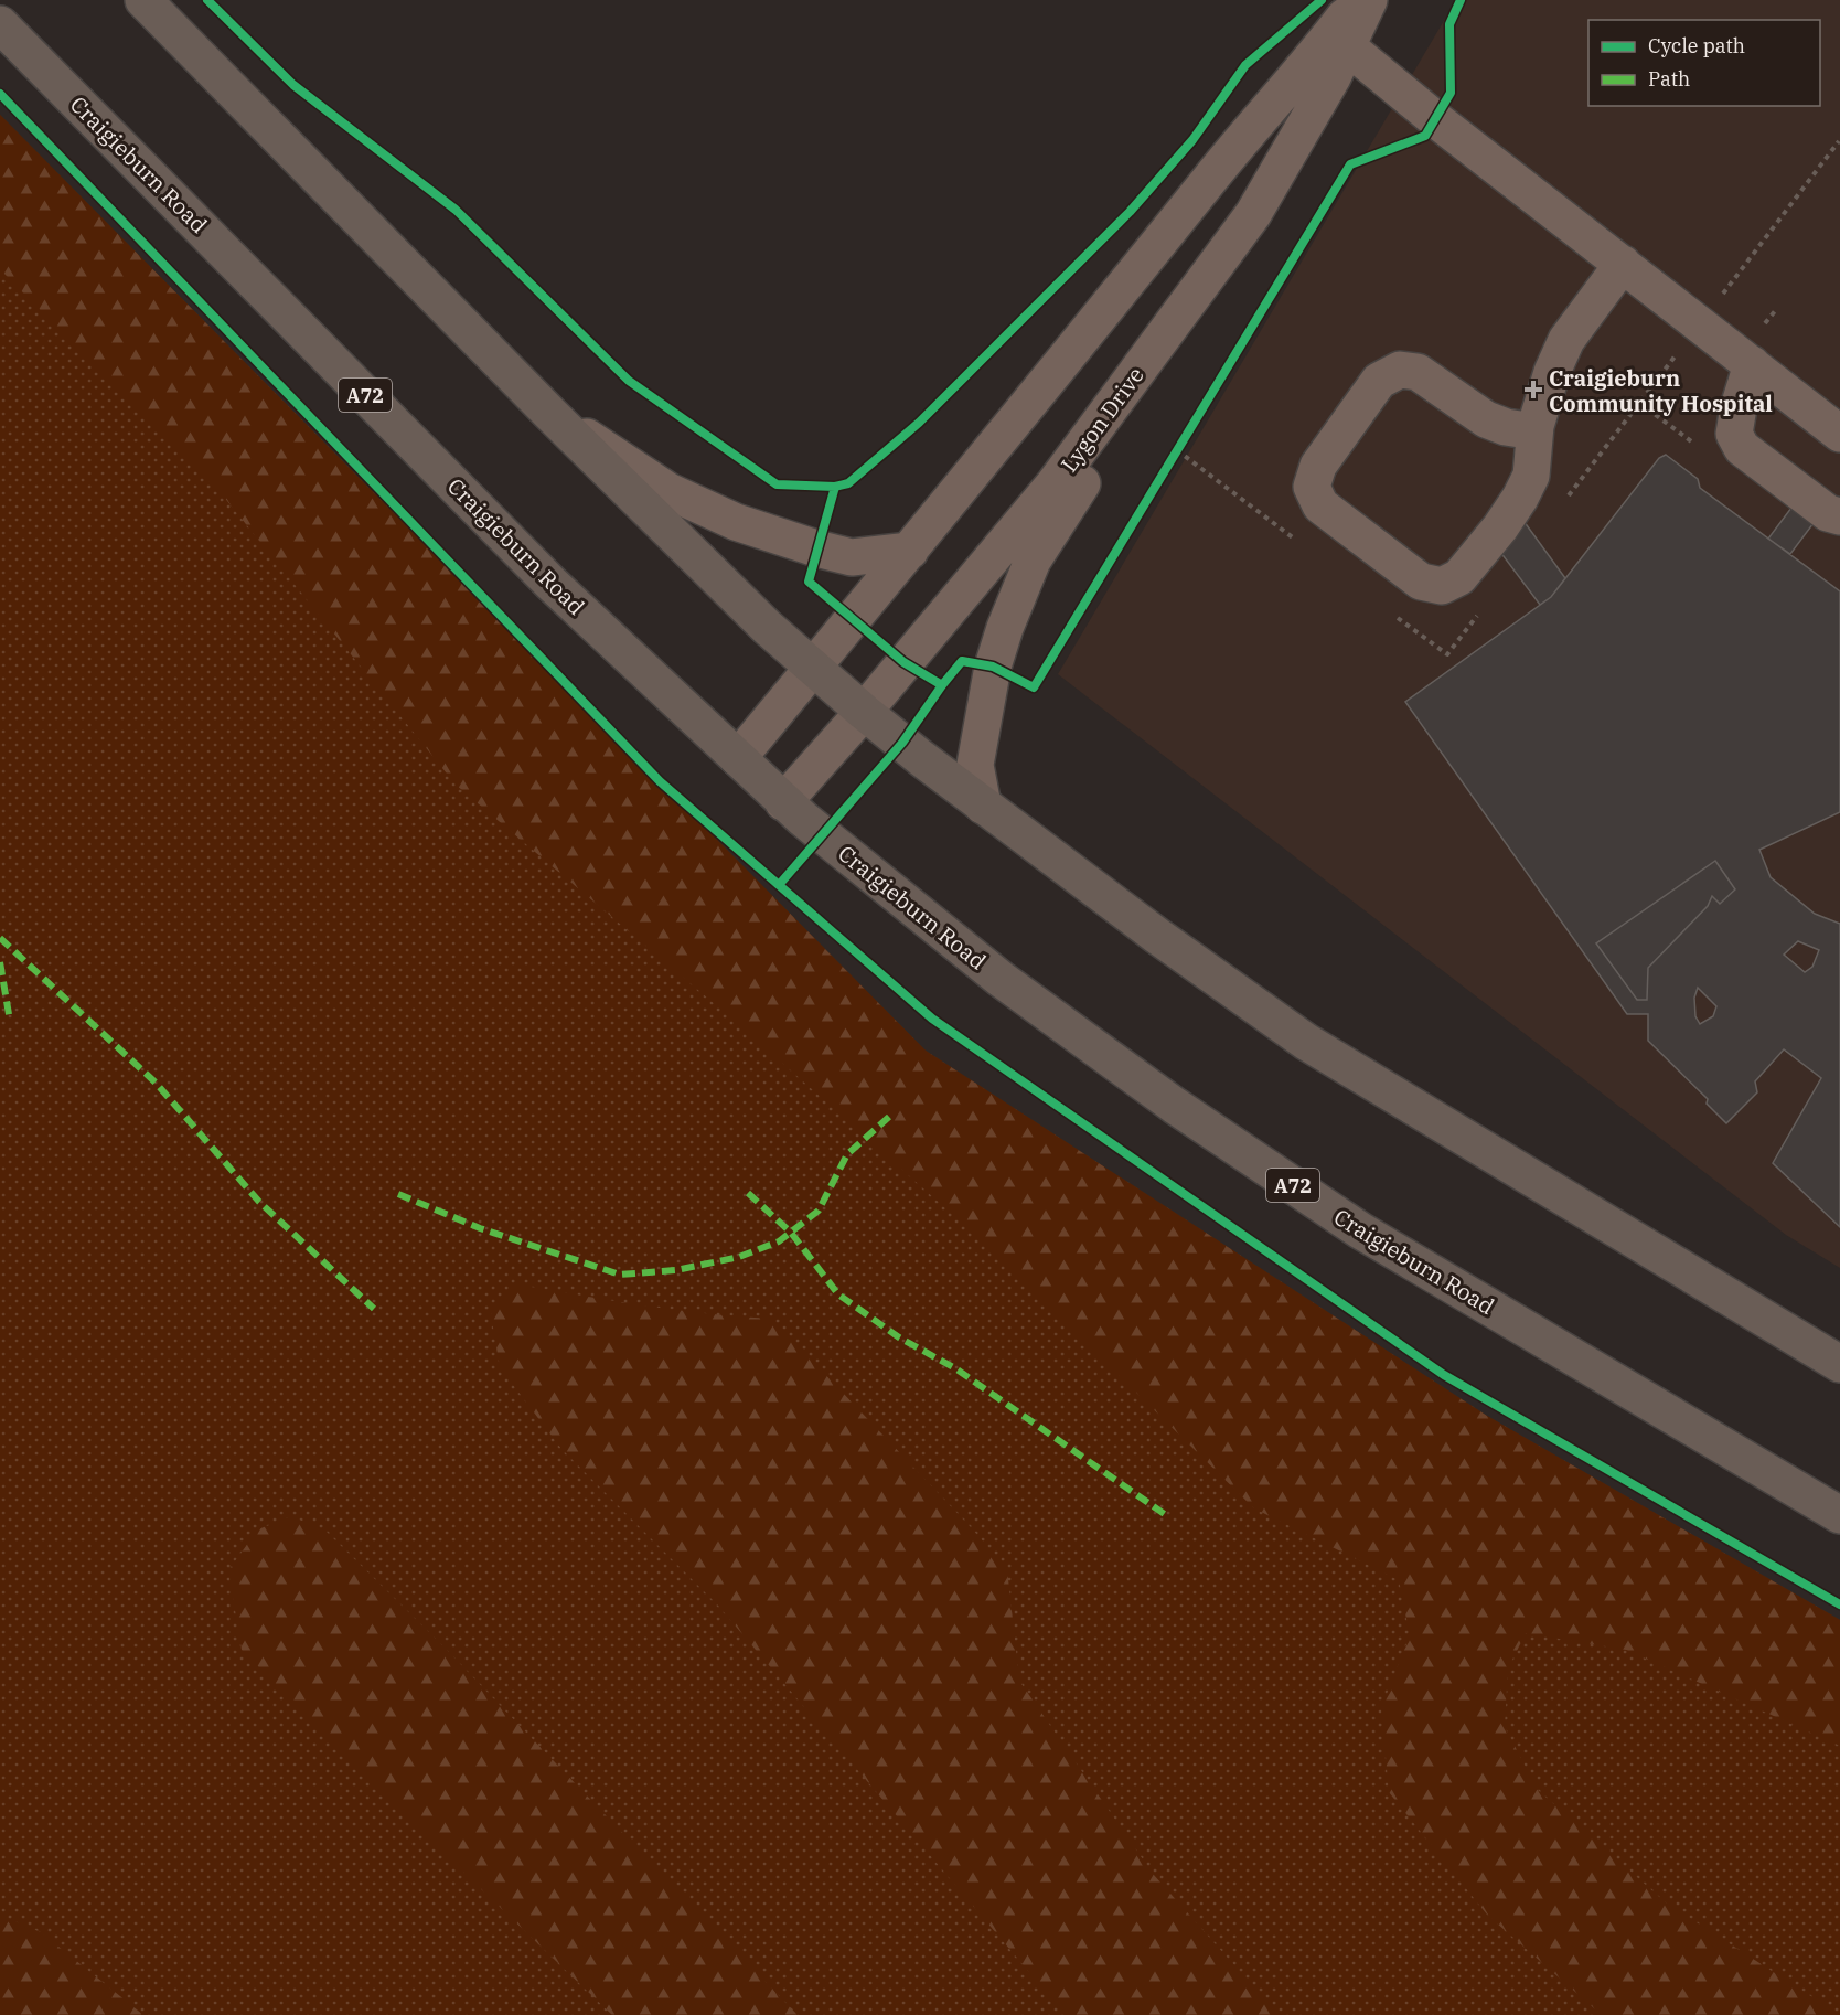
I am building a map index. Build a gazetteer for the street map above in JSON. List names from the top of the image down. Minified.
{"streets":{"main road":["Craigieburn Road","A72"],"street":["Lygon Drive"]},"crossings":[["Craigieburn Road","Lygon Drive"]],"places":{"health":["Craigieburn Community Hospital"]},"legend":["Cycle path","Path"]}
